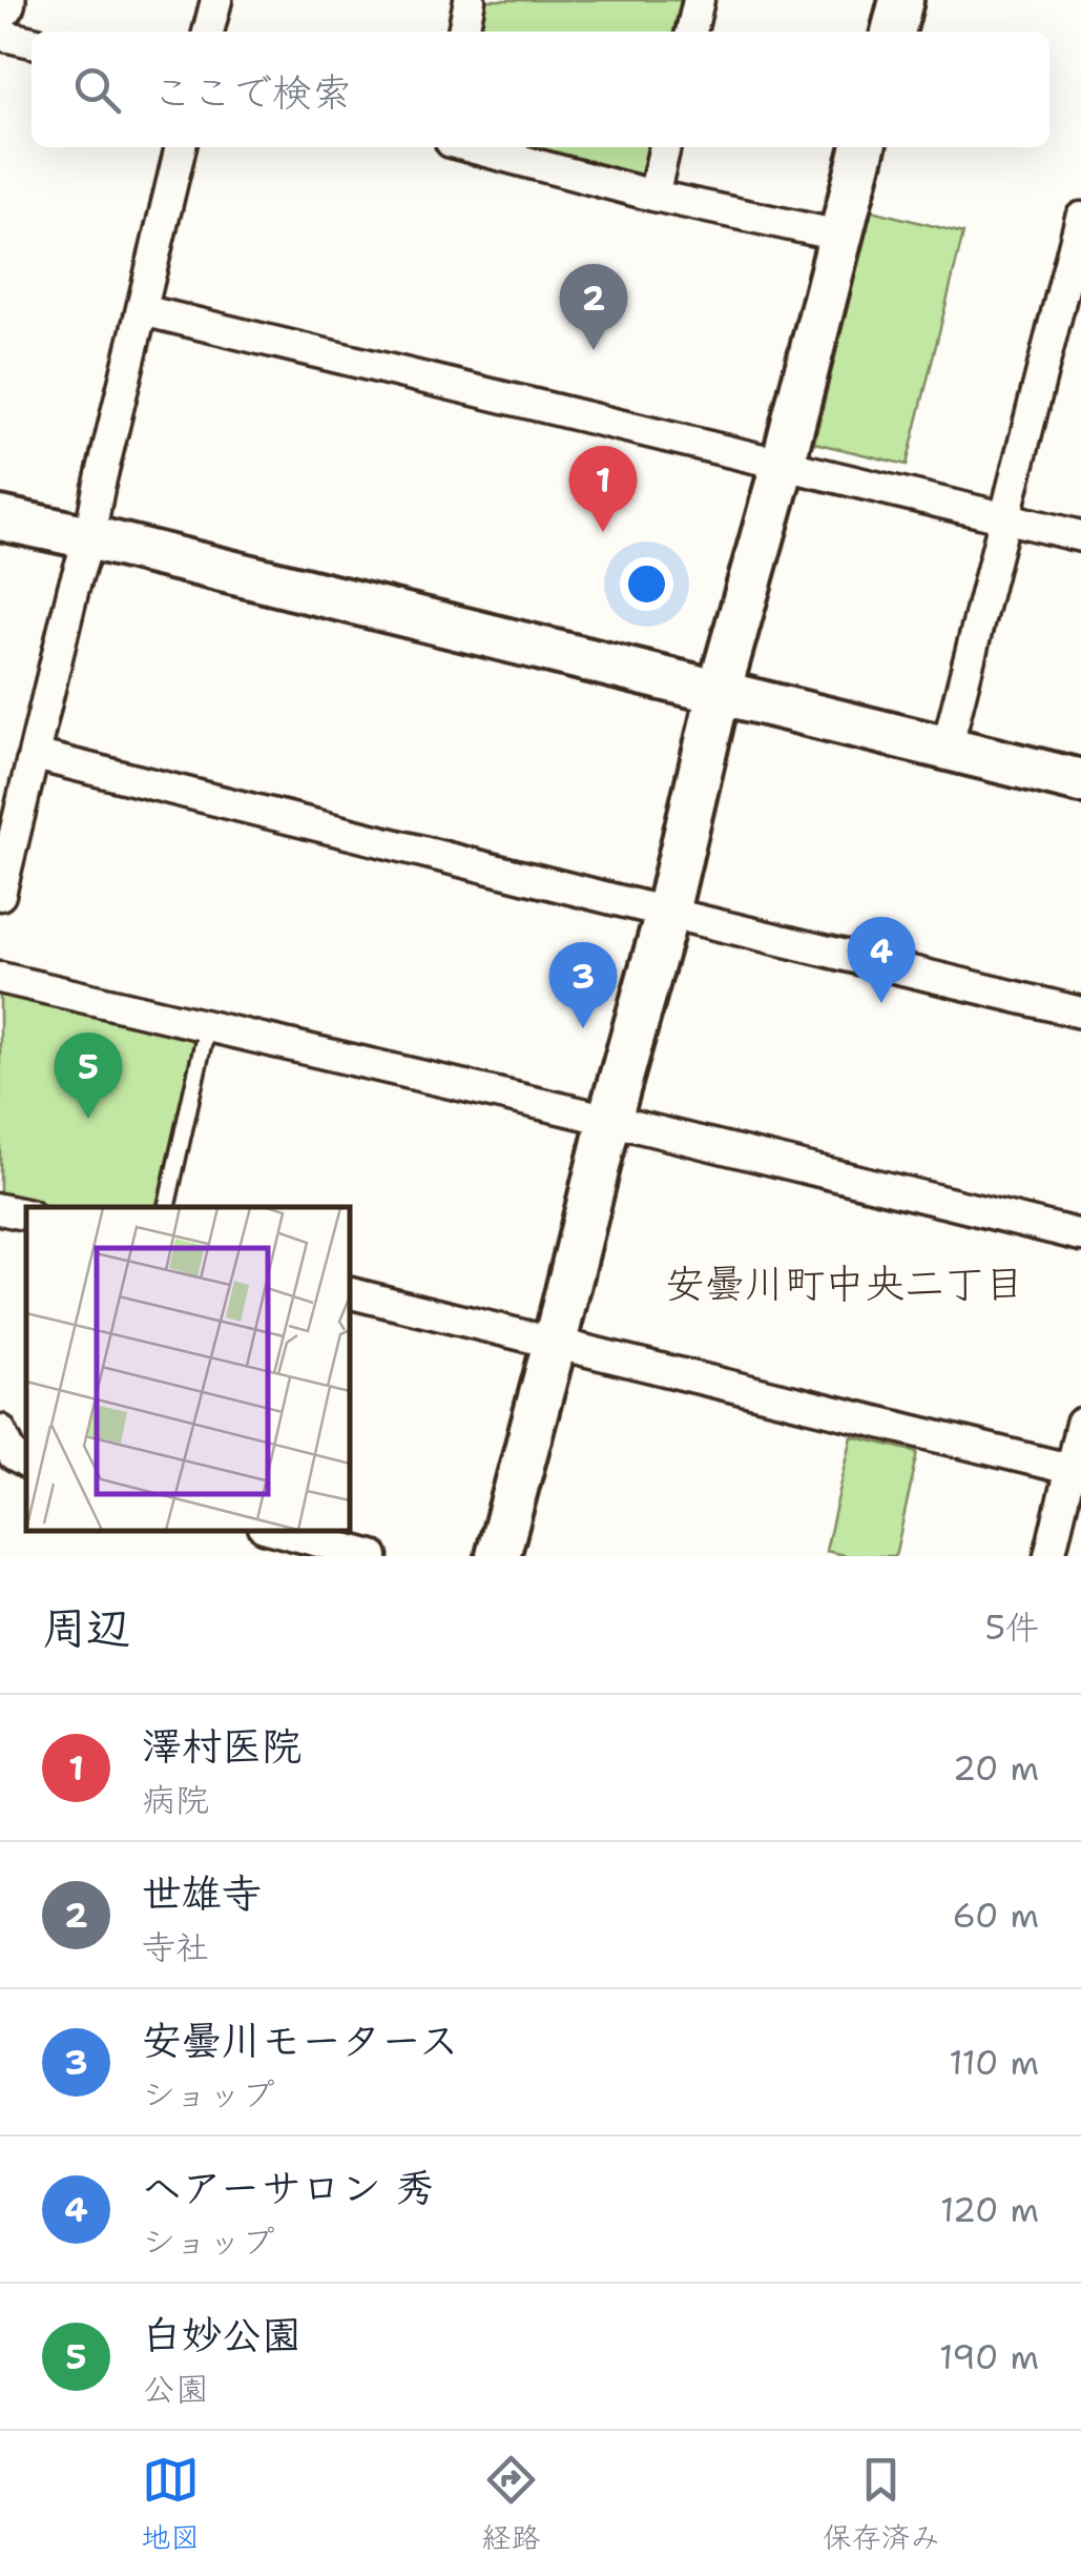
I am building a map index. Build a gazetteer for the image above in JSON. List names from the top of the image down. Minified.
{"districts":["安曇川町中央二丁目"],"page":{"search":"ここで検索","pins":["2","1","4","3","5"],"heading":["周辺","5件"],"list":[{"mark":"1","name":"澤村医院","note":"病院","value":"20 m"},{"mark":"2","name":"世雄寺","note":"寺社","value":"60 m"},{"mark":"3","name":"安曇川モータース","note":"ショップ","value":"110 m"},{"mark":"4","name":"ヘアーサロン 秀","note":"ショップ","value":"120 m"},{"mark":"5","name":"白妙公園","note":"公園","value":"190 m"}],"nav":["地図","経路","保存済み"]}}
